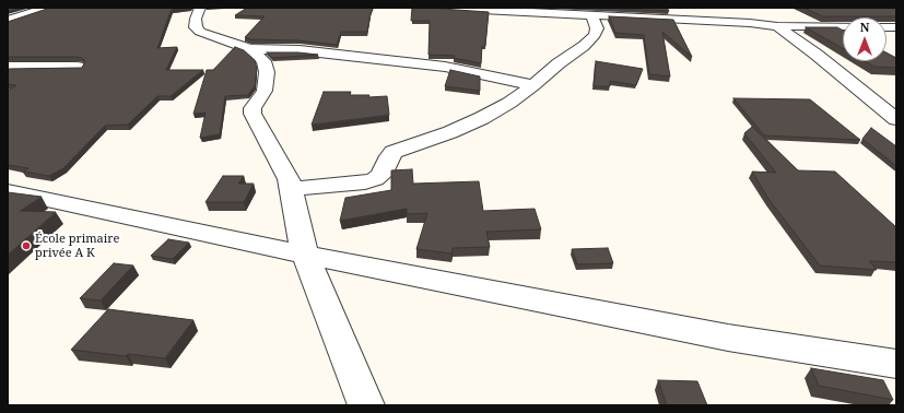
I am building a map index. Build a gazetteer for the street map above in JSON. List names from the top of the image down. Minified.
{"places":["École primaire privée A K"],"north":"top"}
